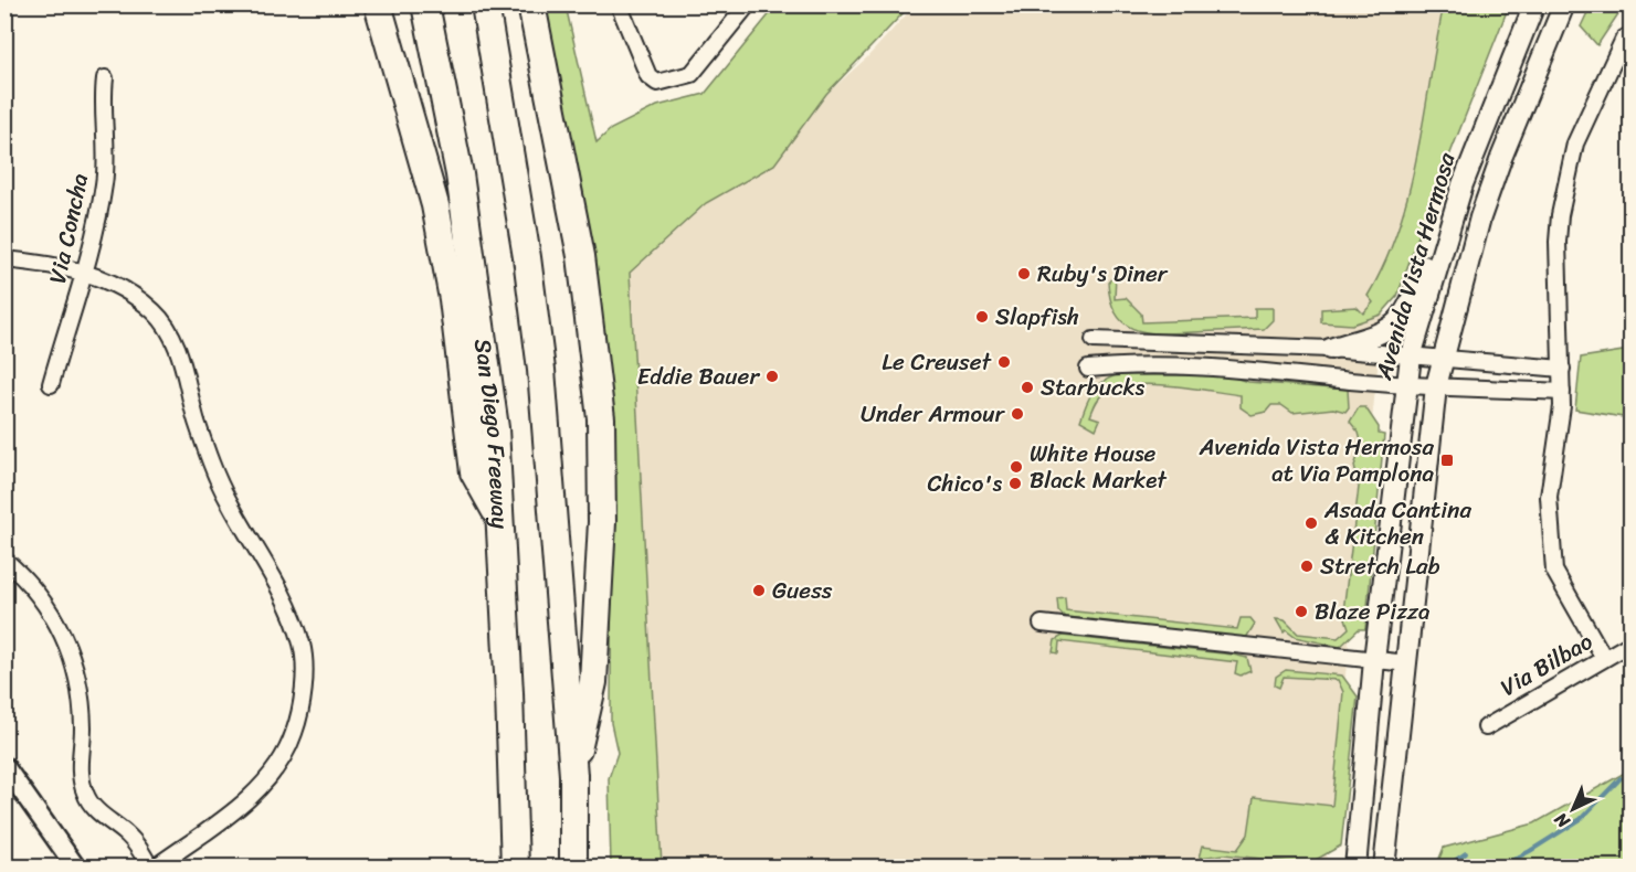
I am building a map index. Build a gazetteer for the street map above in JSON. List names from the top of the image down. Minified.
{"streets":{"highway":["San Diego Freeway"],"main road":["Avenida Vista Hermosa"],"street":["Via Concha","Via Bilbao"]},"places":{"other":["Ruby's Diner","Slapfish","Le Creuset","Eddie Bauer","Starbucks","Under Armour","White House Black Market","Chico's","Asada Cantina & Kitchen","Stretch Lab","Guess","Blaze Pizza"],"transit":["Avenida Vista Hermosa at Via Pamplona"]},"north":"bottom left"}
